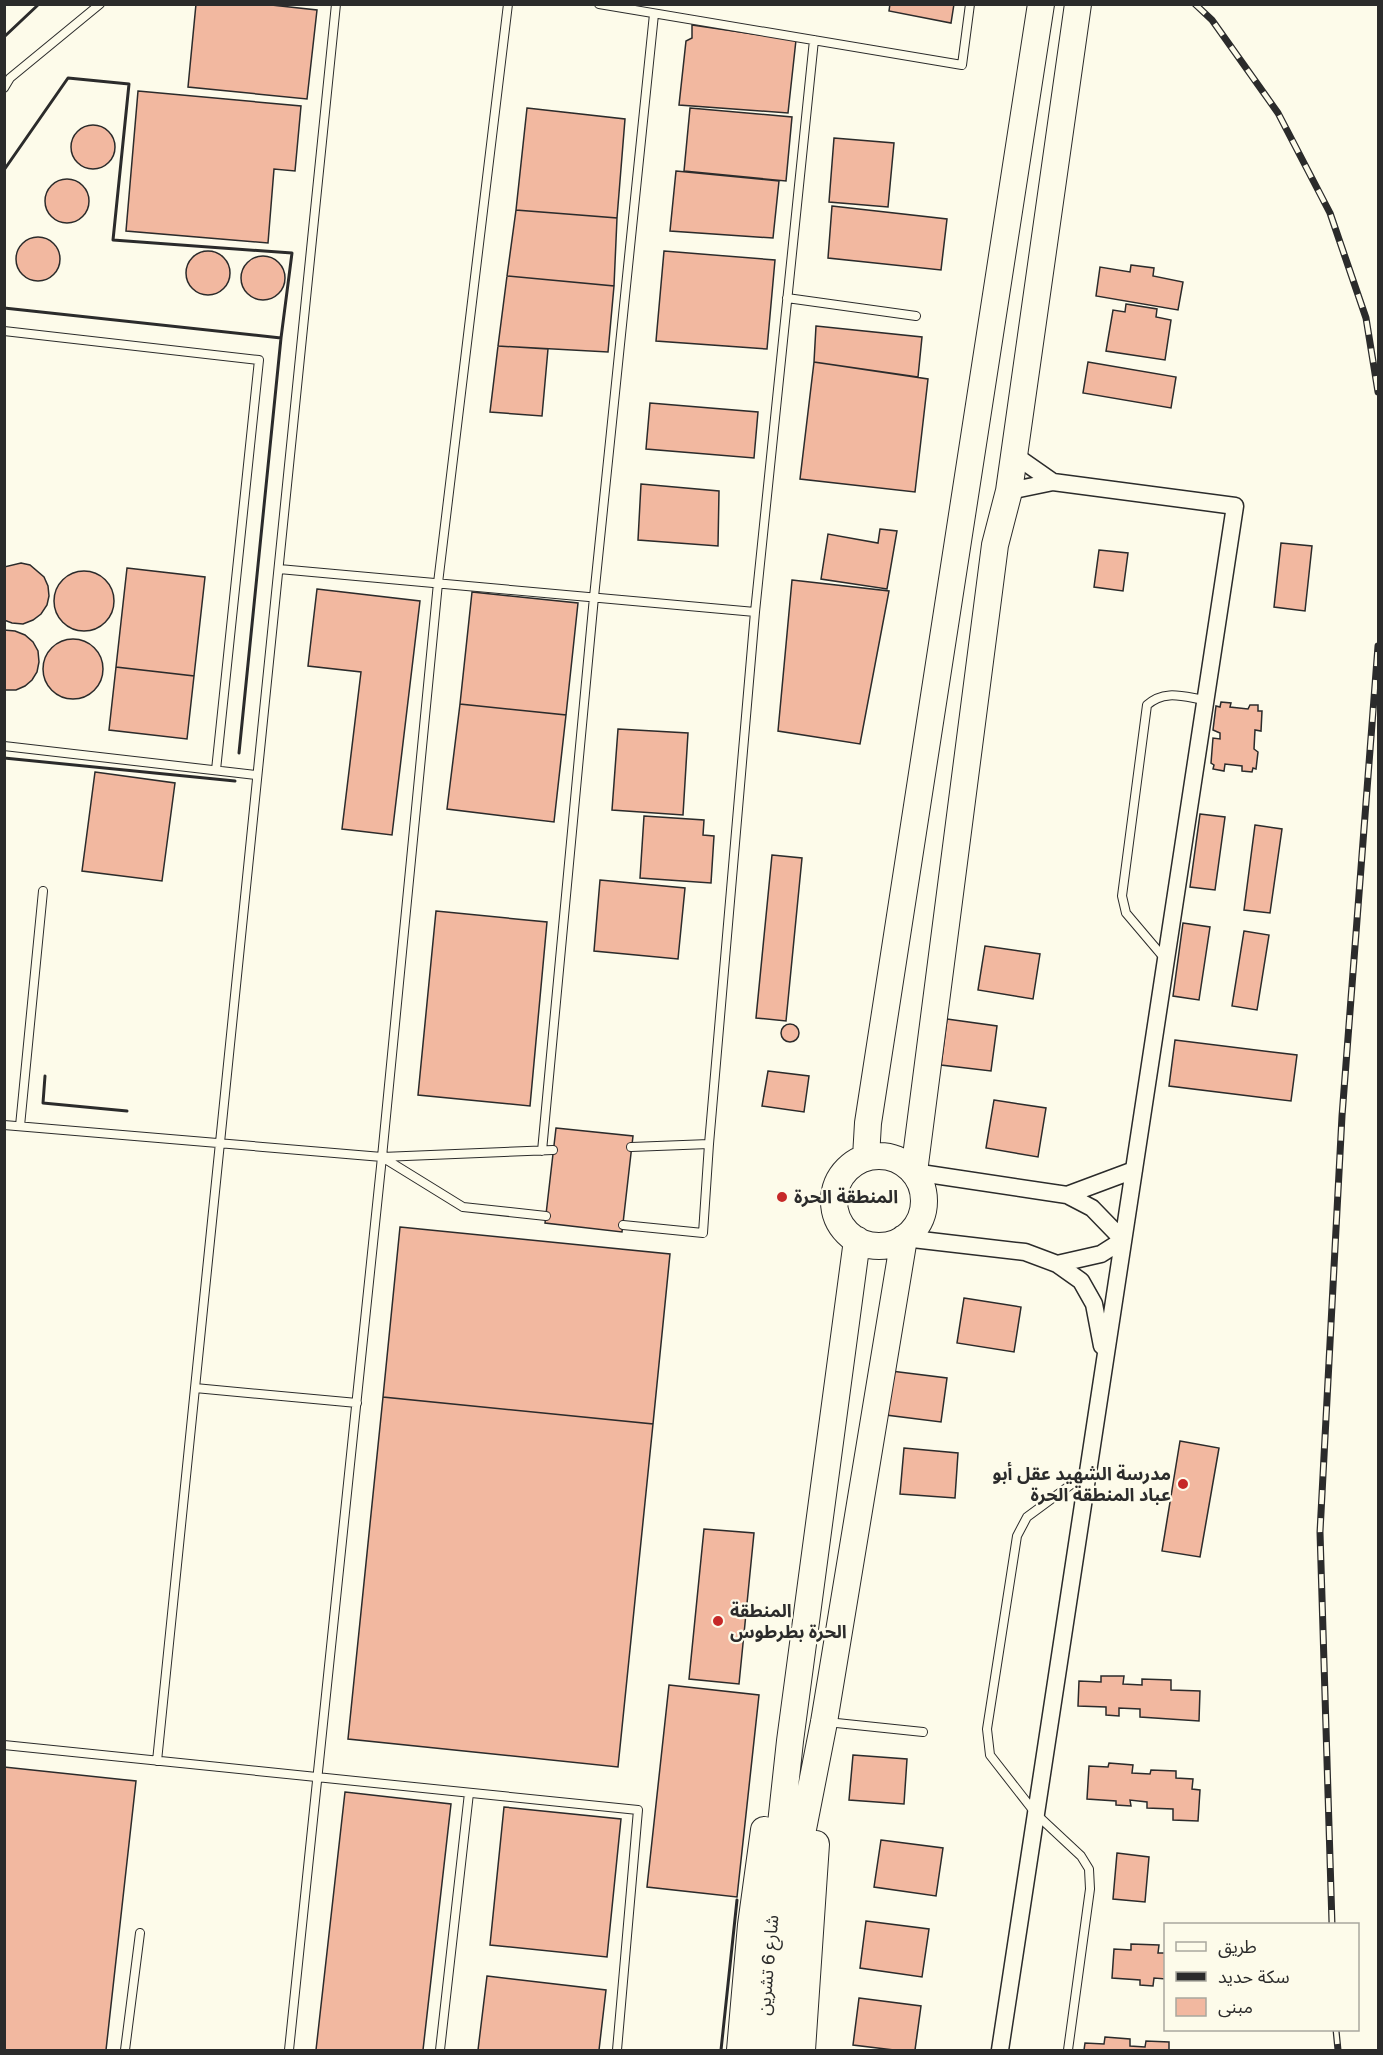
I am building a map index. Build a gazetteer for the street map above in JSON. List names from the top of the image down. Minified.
{"streets":{"main road":["شارع 6 تشرين"]},"places":["المنطقة الحرة","مدرسة الشهيد عقل أبو عباد المنطقة الحرة","المنطقة الحرة بطرطوس"],"legend":["طريق","سكة حديد","مبنى"]}
